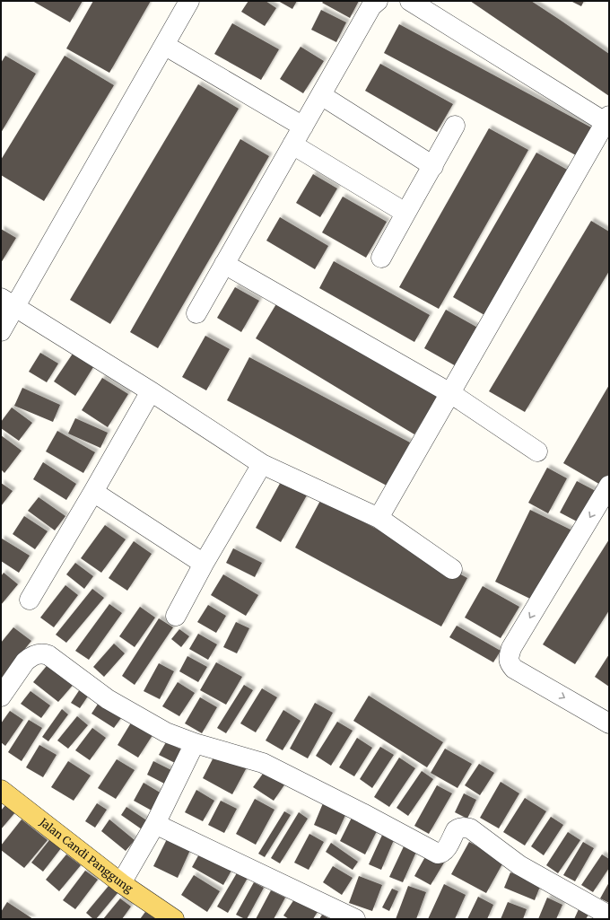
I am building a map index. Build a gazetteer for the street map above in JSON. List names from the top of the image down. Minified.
{"streets":{"main road":["Jalan Candi Panggung"]}}
